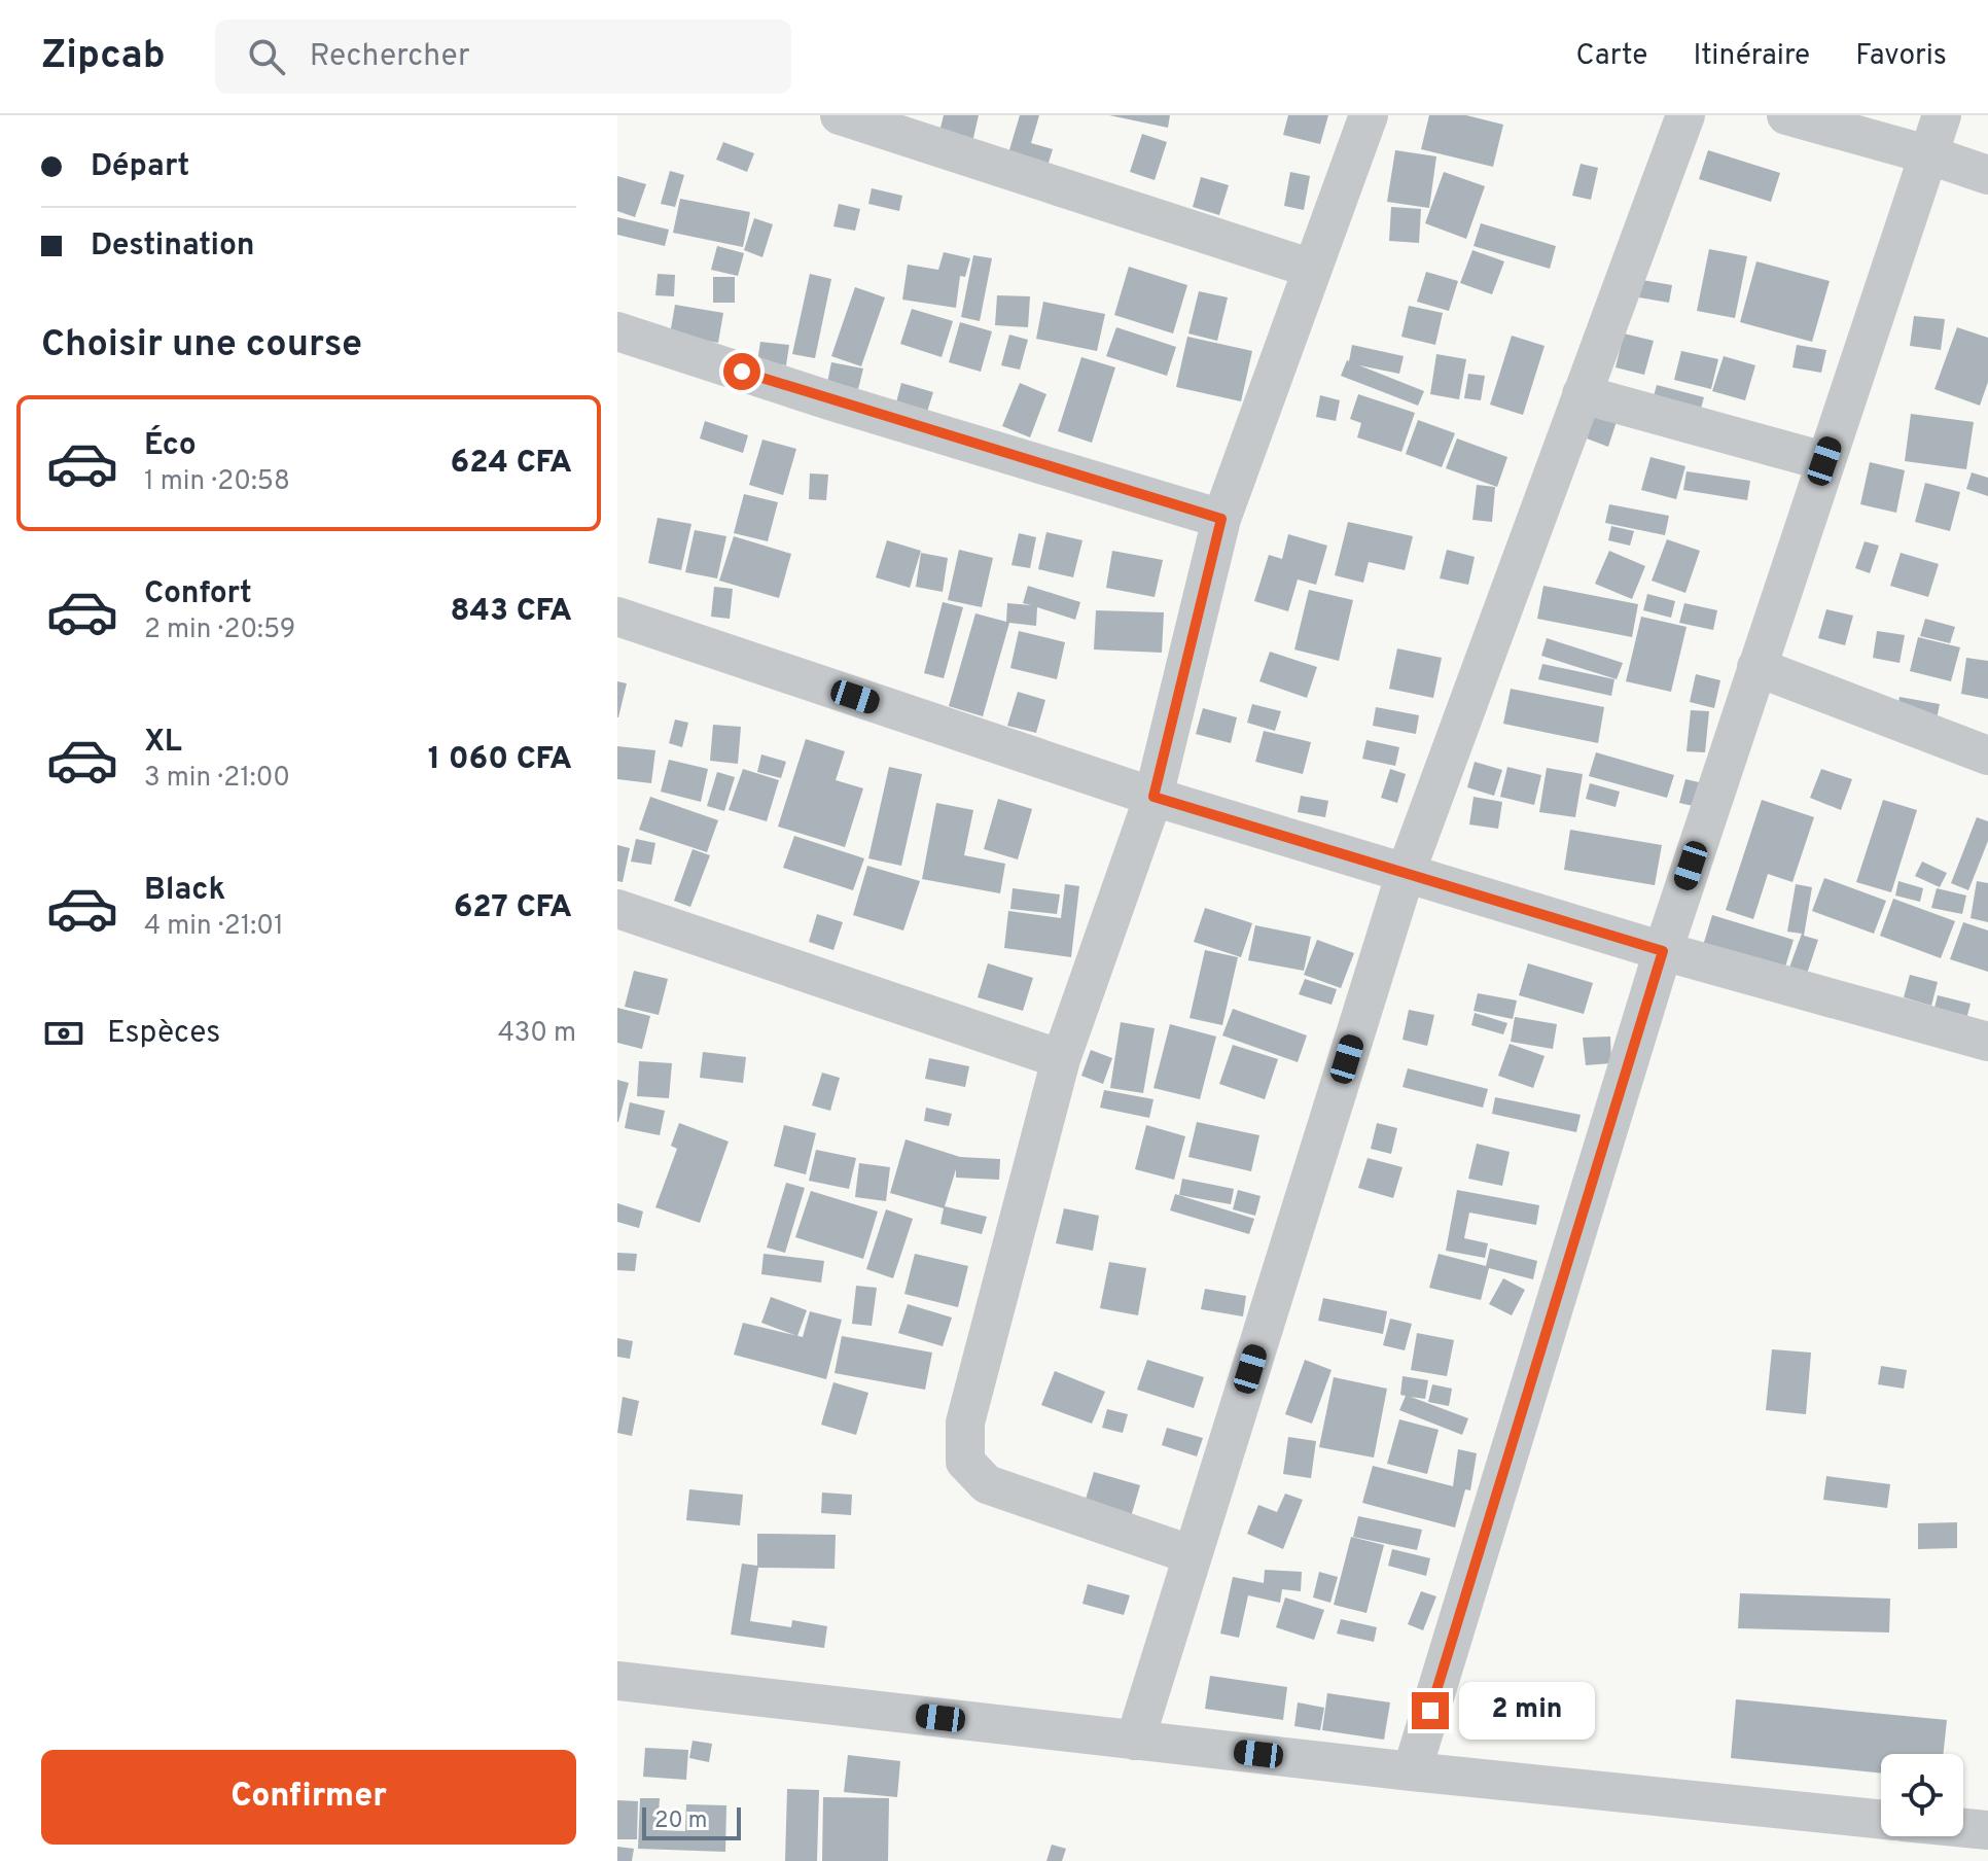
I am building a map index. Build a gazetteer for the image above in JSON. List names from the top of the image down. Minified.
{"scale_bar":"20 m","page":{"header":"Zipcab","search":"Rechercher","nav":["Carte","Itinéraire","Favoris"],"banner":["Départ","Destination"],"heading":"Choisir une course","list":[{"name":"Éco","note":"1 min · 20:58","value":"624 CFA"},{"name":"Confort","note":"2 min · 20:59","value":"843 CFA"},{"name":"XL","note":"3 min · 21:00","value":"1 060 CFA"},{"name":"Black","note":"4 min · 21:01","value":"627 CFA"}],"pay":["Espèces","430 m"],"bubble":"2 min","buttons":"Confirmer","scale":"20 m"}}
